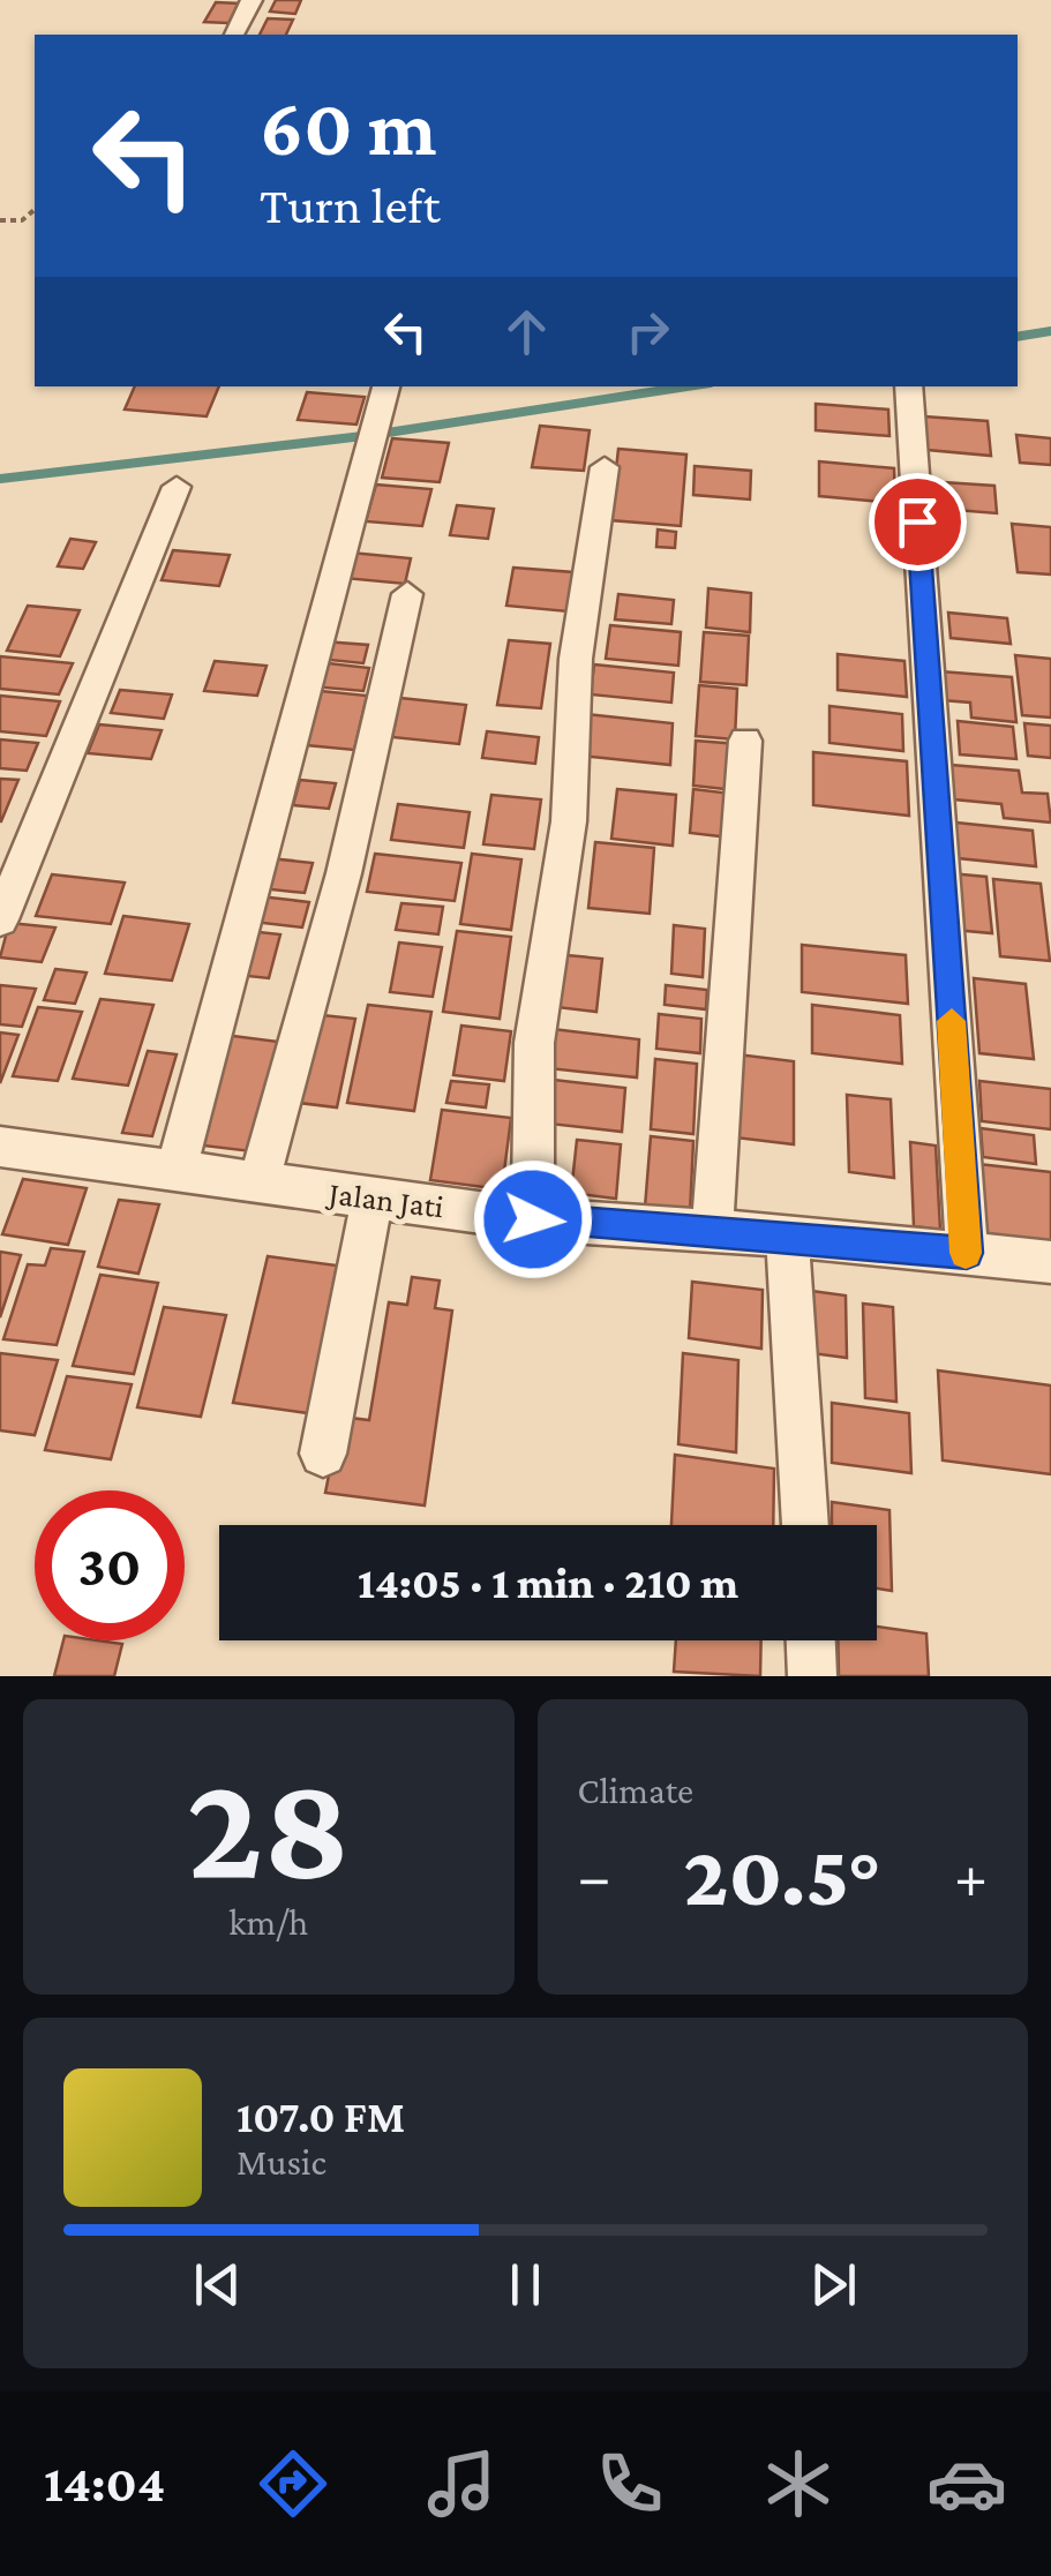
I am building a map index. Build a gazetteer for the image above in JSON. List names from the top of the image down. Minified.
{"streets":{"street":["Jalan Jati"]},"page":{"turn":["60 m","Turn left"],"limit":"30","trip":"14:05 · 1 min · 210 m","tile":[["28","km/h"],"Climate"],"heat":["−","20.5°","+"],"song":["107.0 FM","Music"],"tabs":"14:04"}}
